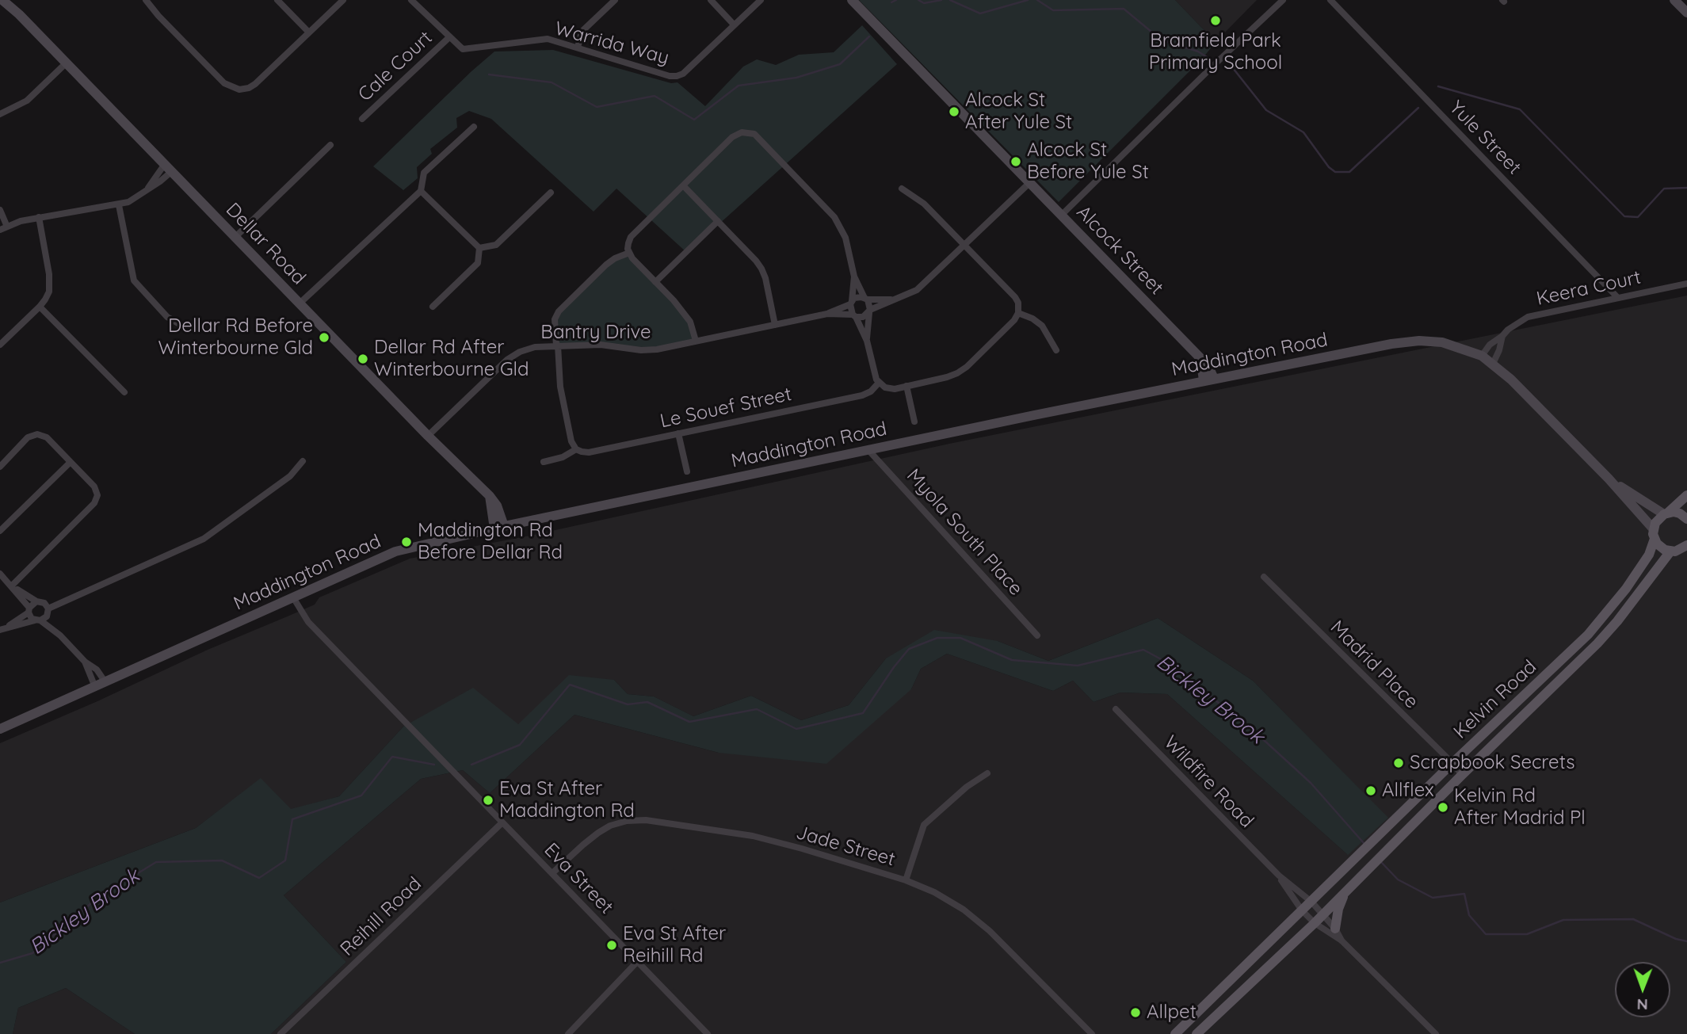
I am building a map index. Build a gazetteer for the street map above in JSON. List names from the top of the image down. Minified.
{"streets":{"main road":["Dellar Road","Alcock Street","Maddington Road","Kelvin Road"],"street":["Warrida Way","Cale Court","Yule Street","Keera Court","Bantry Drive","Le Souef Street","Myola South Place","Madrid Place","Wildfire Road","Jade Street","Eva Street","Reihill Road"]},"crossings":[["Warrida Way","Cale Court"],["Yule Street","Keera Court"],["Dellar Road","Bantry Drive"],["Dellar Road","Maddington Road"],["Alcock Street","Maddington Road"],["Keera Court","Maddington Road"],["Maddington Road","Myola South Place"],["Maddington Road","Kelvin Road"],["Maddington Road","Eva Street"],["Madrid Place","Kelvin Road"],["Kelvin Road","Wildfire Road"],["Jade Street","Eva Street"],["Eva Street","Reihill Road"]],"water":["Bickley Brook"],"places":["Bramfield Park Primary School","Alcock St After Yule St","Alcock St Before Yule St","Dellar Rd Before Winterbourne Gld","Dellar Rd After Winterbourne Gld","Maddington Rd Before Dellar Rd","Scrapbook Secrets","Allflex","Eva St After Maddington Rd","Kelvin Rd After Madrid Pl","Eva St After Reihill Rd","Allpet"],"north":"bottom"}
